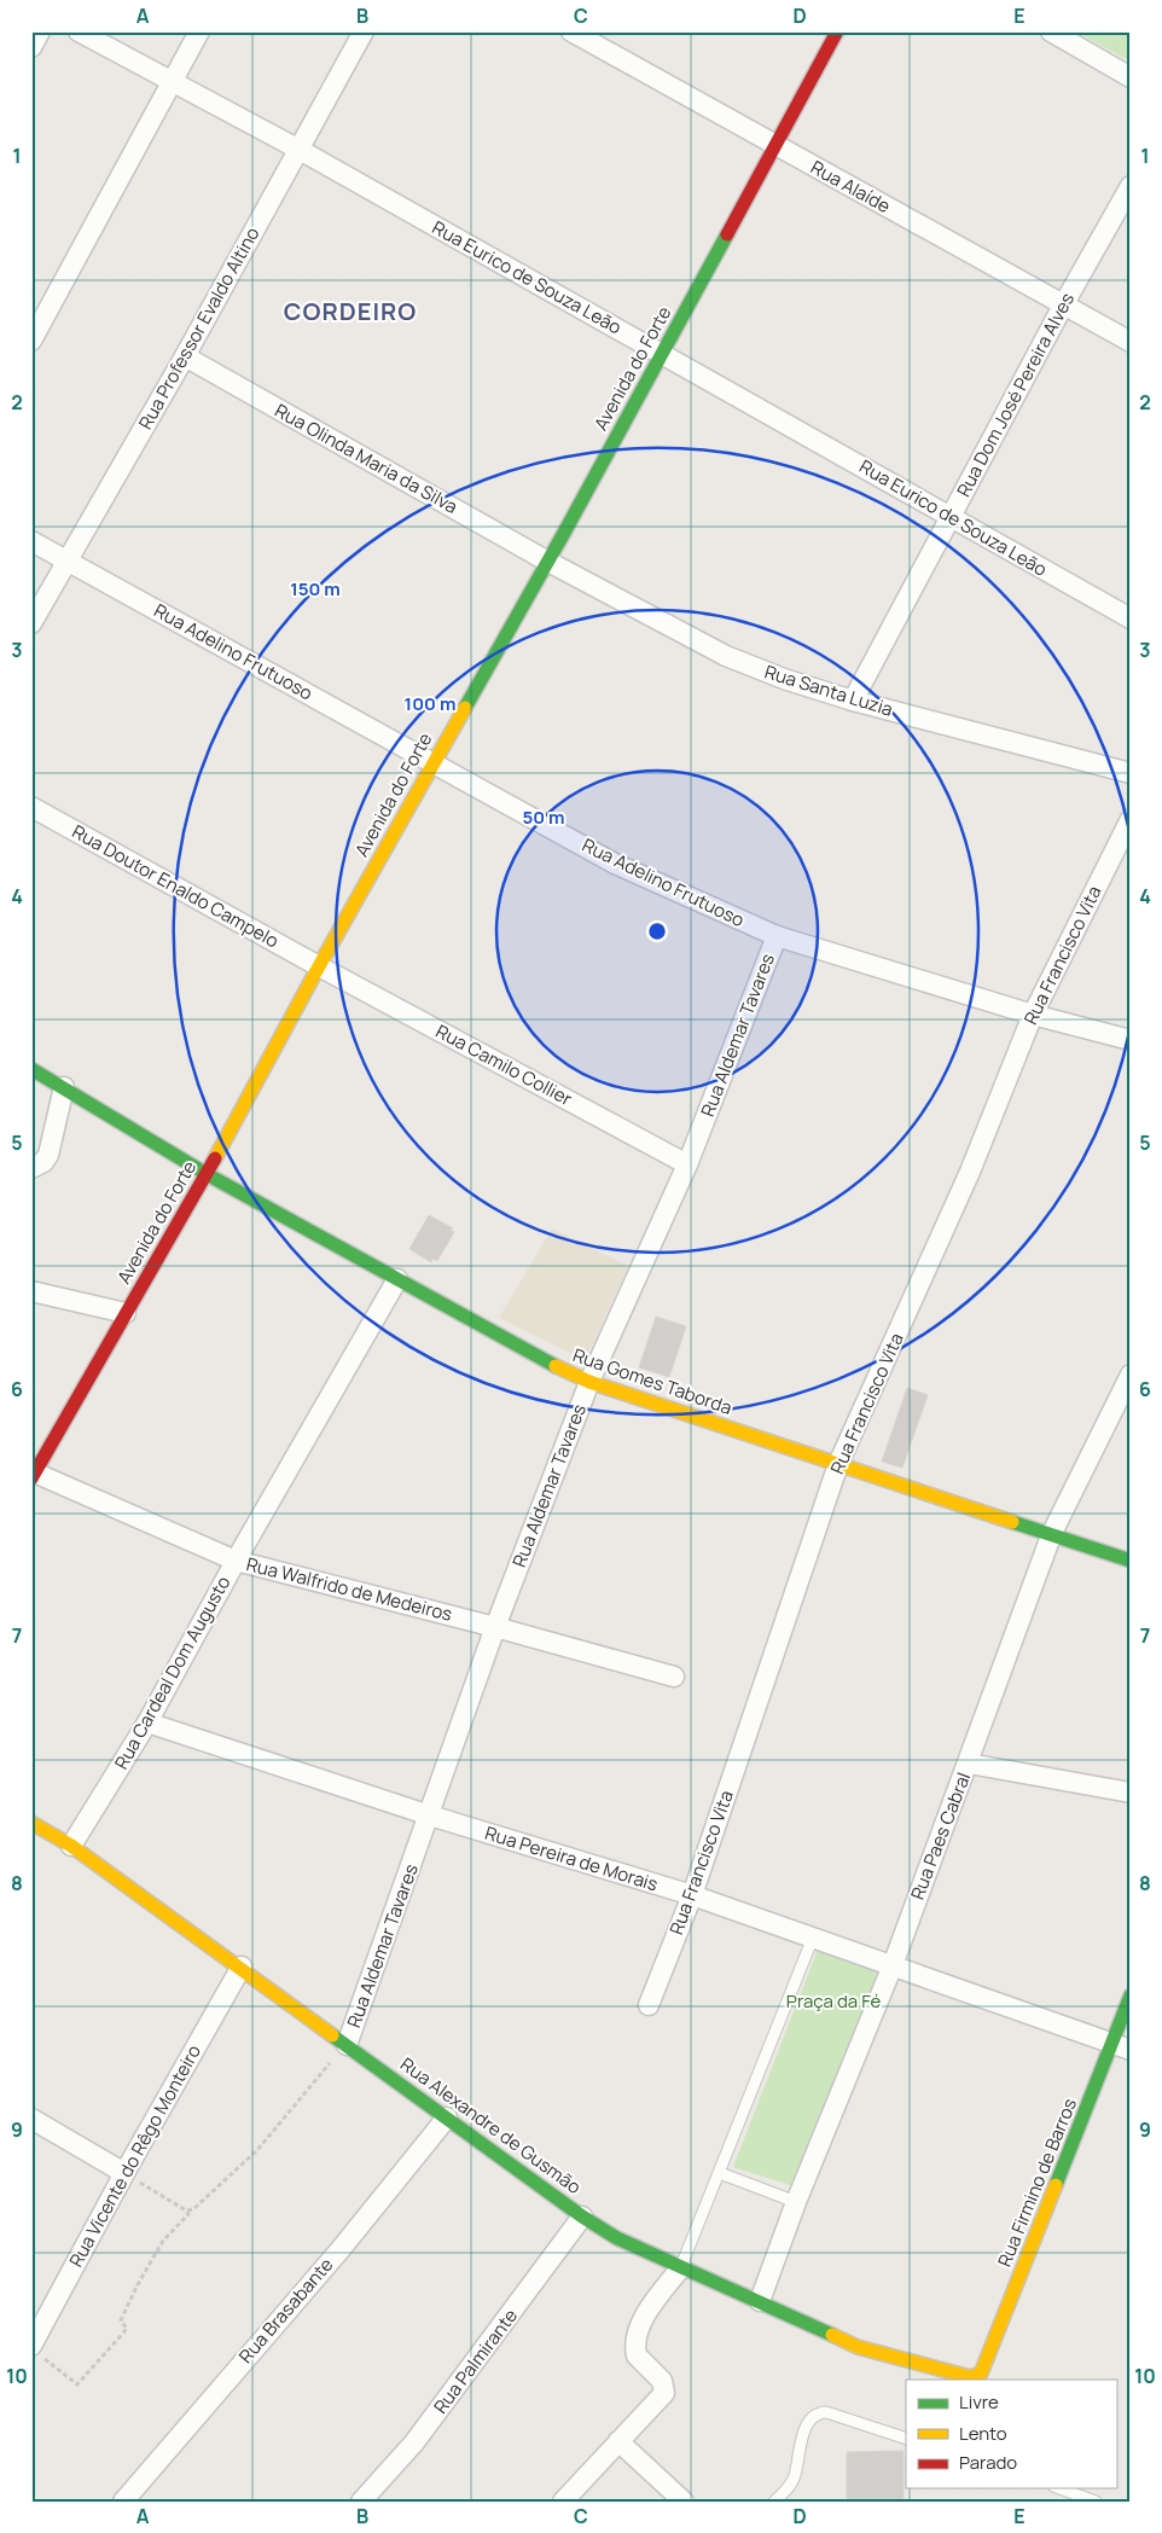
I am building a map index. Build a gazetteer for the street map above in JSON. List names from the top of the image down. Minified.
{"streets":{"street":["Rua Alaíde","Rua Eurico de Souza Leão","Rua Professor Evaldo Altino","Avenida do Forte","Rua Dom José Pereira Alves","Rua Olinda Maria da Silva","Rua Adelino Frutuoso","Rua Santa Luzia","Rua Doutor Enaldo Campelo","Rua Francisco Vita","Rua Aldemar Tavares","Rua Camilo Collier","Rua Gomes Taborda","Rua Walfrido de Medeiros","Rua Cardeal Dom Augusto","Rua Paes Cabral","Rua Pereira de Morais","Rua Alexandre de Gusmão","Rua Vicente do Rêgo Monteiro","Rua Firmino de Barros","Rua Brasabante","Rua Palmirante"]},"crossings":[["Rua Alaíde","Avenida do Forte"],["Rua Alaíde","Rua Dom José Pereira Alves"],["Rua Eurico de Souza Leão","Rua Professor Evaldo Altino"],["Rua Eurico de Souza Leão","Avenida do Forte"],["Rua Eurico de Souza Leão","Rua Dom José Pereira Alves"],["Rua Professor Evaldo Altino","Rua Olinda Maria da Silva"],["Rua Professor Evaldo Altino","Rua Adelino Frutuoso"],["Avenida do Forte","Rua Olinda Maria da Silva"],["Avenida do Forte","Rua Adelino Frutuoso"],["Avenida do Forte","Rua Santa Luzia"],["Avenida do Forte","Rua Doutor Enaldo Campelo"],["Avenida do Forte","Rua Camilo Collier"],["Avenida do Forte","Rua Gomes Taborda"],["Avenida do Forte","Rua Walfrido de Medeiros"],["Rua Dom José Pereira Alves","Rua Santa Luzia"],["Rua Olinda Maria da Silva","Rua Santa Luzia"],["Rua Adelino Frutuoso","Rua Francisco Vita"],["Rua Adelino Frutuoso","Rua Aldemar Tavares"],["Rua Doutor Enaldo Campelo","Rua Camilo Collier"],["Rua Francisco Vita","Rua Gomes Taborda"],["Rua Francisco Vita","Rua Pereira de Morais"],["Rua Aldemar Tavares","Rua Camilo Collier"],["Rua Aldemar Tavares","Rua Gomes Taborda"],["Rua Aldemar Tavares","Rua Walfrido de Medeiros"],["Rua Aldemar Tavares","Rua Pereira de Morais"],["Rua Aldemar Tavares","Rua Alexandre de Gusmão"],["Rua Gomes Taborda","Rua Cardeal Dom Augusto"],["Rua Gomes Taborda","Rua Paes Cabral"],["Rua Walfrido de Medeiros","Rua Cardeal Dom Augusto"],["Rua Cardeal Dom Augusto","Rua Pereira de Morais"],["Rua Cardeal Dom Augusto","Rua Alexandre de Gusmão"],["Rua Paes Cabral","Rua Pereira de Morais"],["Rua Paes Cabral","Rua Alexandre de Gusmão"],["Rua Pereira de Morais","Rua Firmino de Barros"],["Rua Alexandre de Gusmão","Rua Vicente do Rêgo Monteiro"],["Rua Alexandre de Gusmão","Rua Firmino de Barros"],["Rua Alexandre de Gusmão","Rua Brasabante"],["Rua Alexandre de Gusmão","Rua Palmirante"]],"districts":["CORDEIRO"],"parks":["Praça da Fé"],"legend":["Livre","Lento","Parado"],"grid":{"columns":["A","B","C","D","E"],"rows":["1","2","3","4","5","6","7","8","9","10"]},"rings":["150 m","100 m","50 m"]}
